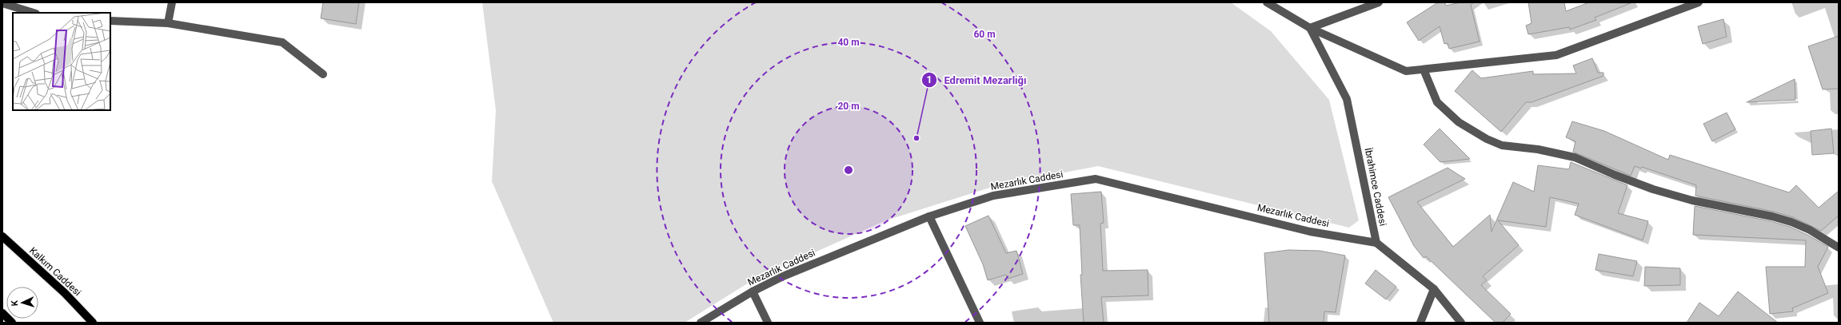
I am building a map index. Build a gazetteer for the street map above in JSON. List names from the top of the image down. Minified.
{"streets":{"main road":["Kalkım Caddesi"],"street":["Mezarlık Caddesi","İbrahimce Caddesi"]},"crossings":[["Mezarlık Caddesi","İbrahimce Caddesi"]],"places":["Edremit Mezarlığı"],"north":"left","rings":["60 m","40 m","20 m"]}
